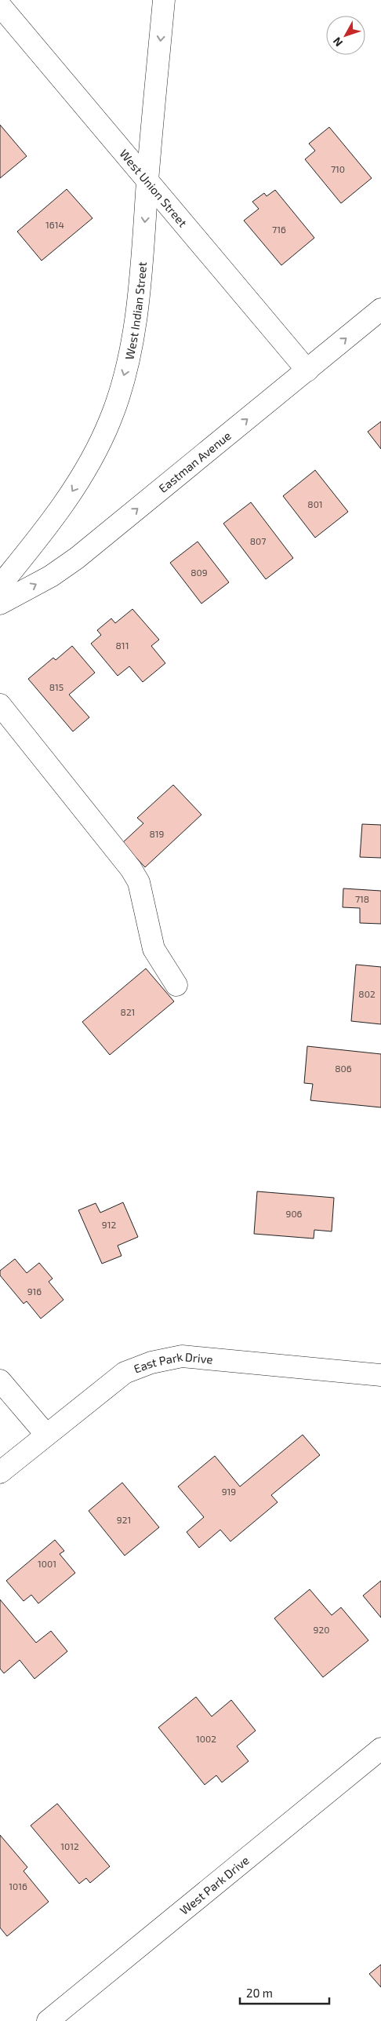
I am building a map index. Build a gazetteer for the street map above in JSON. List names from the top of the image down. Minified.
{"streets":{"street":["West Union Street","West Indian Street","Eastman Avenue","East Park Drive","West Park Drive"]},"crossings":[["West Union Street","West Indian Street"],["West Union Street","Eastman Avenue"]],"one_way":["West Indian Street","Eastman Avenue"],"house_numbers":["710","1614","716","801","807","809","811","815","819","718","802","821","806","906","912","916","919","921","1001","920","1002","1012","1016"],"scale_bar":"20 m","north":"bottom left"}
